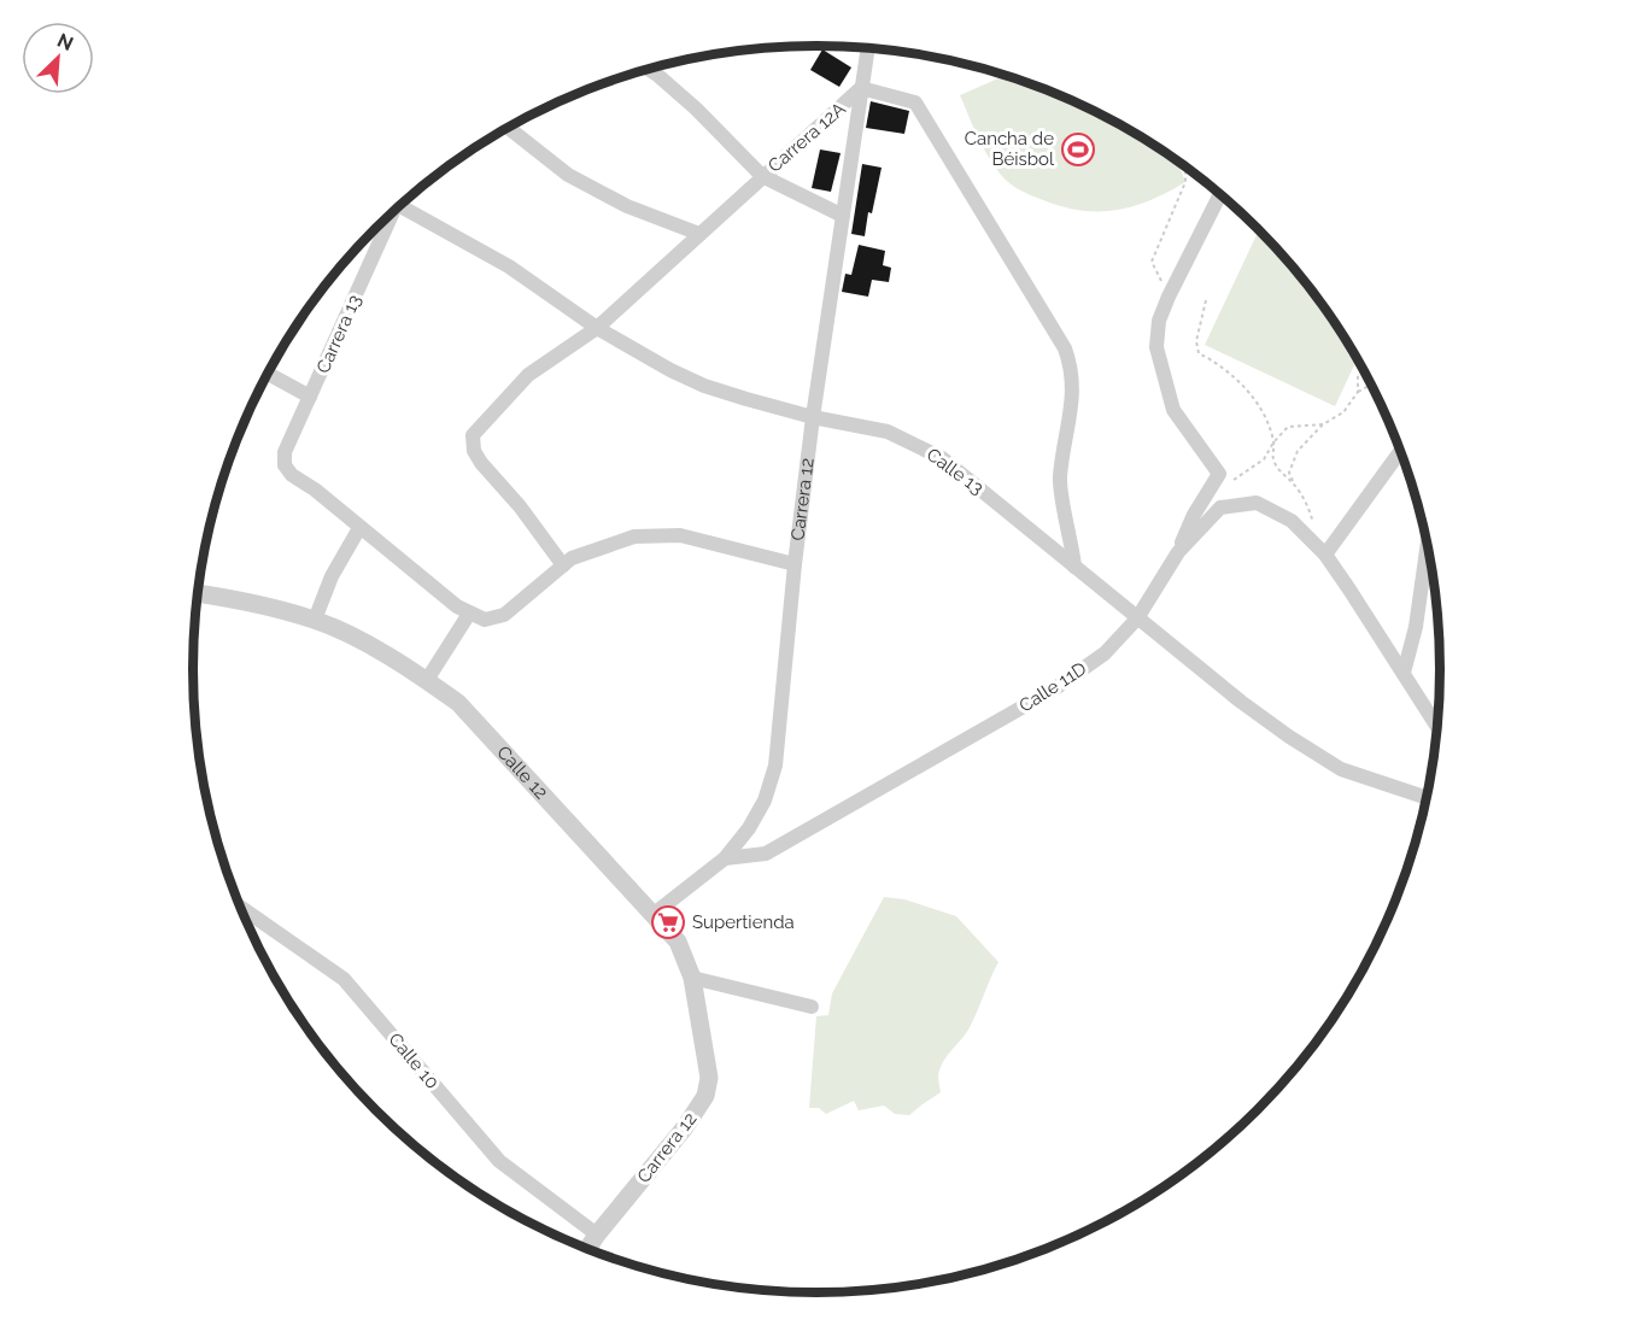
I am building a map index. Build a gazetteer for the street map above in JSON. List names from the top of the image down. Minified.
{"streets":{"street":["Carrera 12A","Carrera 13","Calle 13","Carrera 12","Calle 11D","Calle 12","Calle 10"]},"crossings":[["Carrera 12A","Calle 13"],["Carrera 12A","Carrera 12"],["Calle 13","Carrera 12"],["Calle 13","Calle 11D"],["Carrera 12","Calle 11D"],["Carrera 12","Calle 12"],["Carrera 12","Calle 10"]],"places":{"sports":["Cancha de Béisbol"],"supermarket":["Supertienda"]},"north":"top right"}
